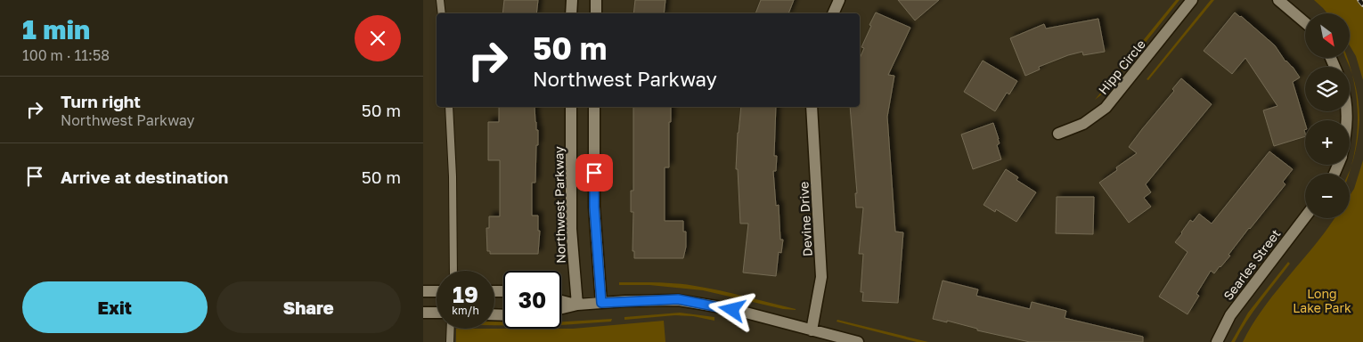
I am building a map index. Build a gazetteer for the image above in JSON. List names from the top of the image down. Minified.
{"streets":{"street":["Hipp Circle","Northwest Parkway","Devine Drive","Searles Street"]},"parks":["Long Lake Park"],"north":"bottom right","page":{"heading":["1 min","100 m · 11:58"],"map_buttons":["+","−"],"turn":["50 m","Northwest Parkway"],"list":[{"name":"Turn right","note":"Northwest Parkway","value":"50 m"},{"name":"Arrive at destination","value":"50 m"}],"speed":"19 km/h","limit":"30","buttons":["Exit","Share"]}}
